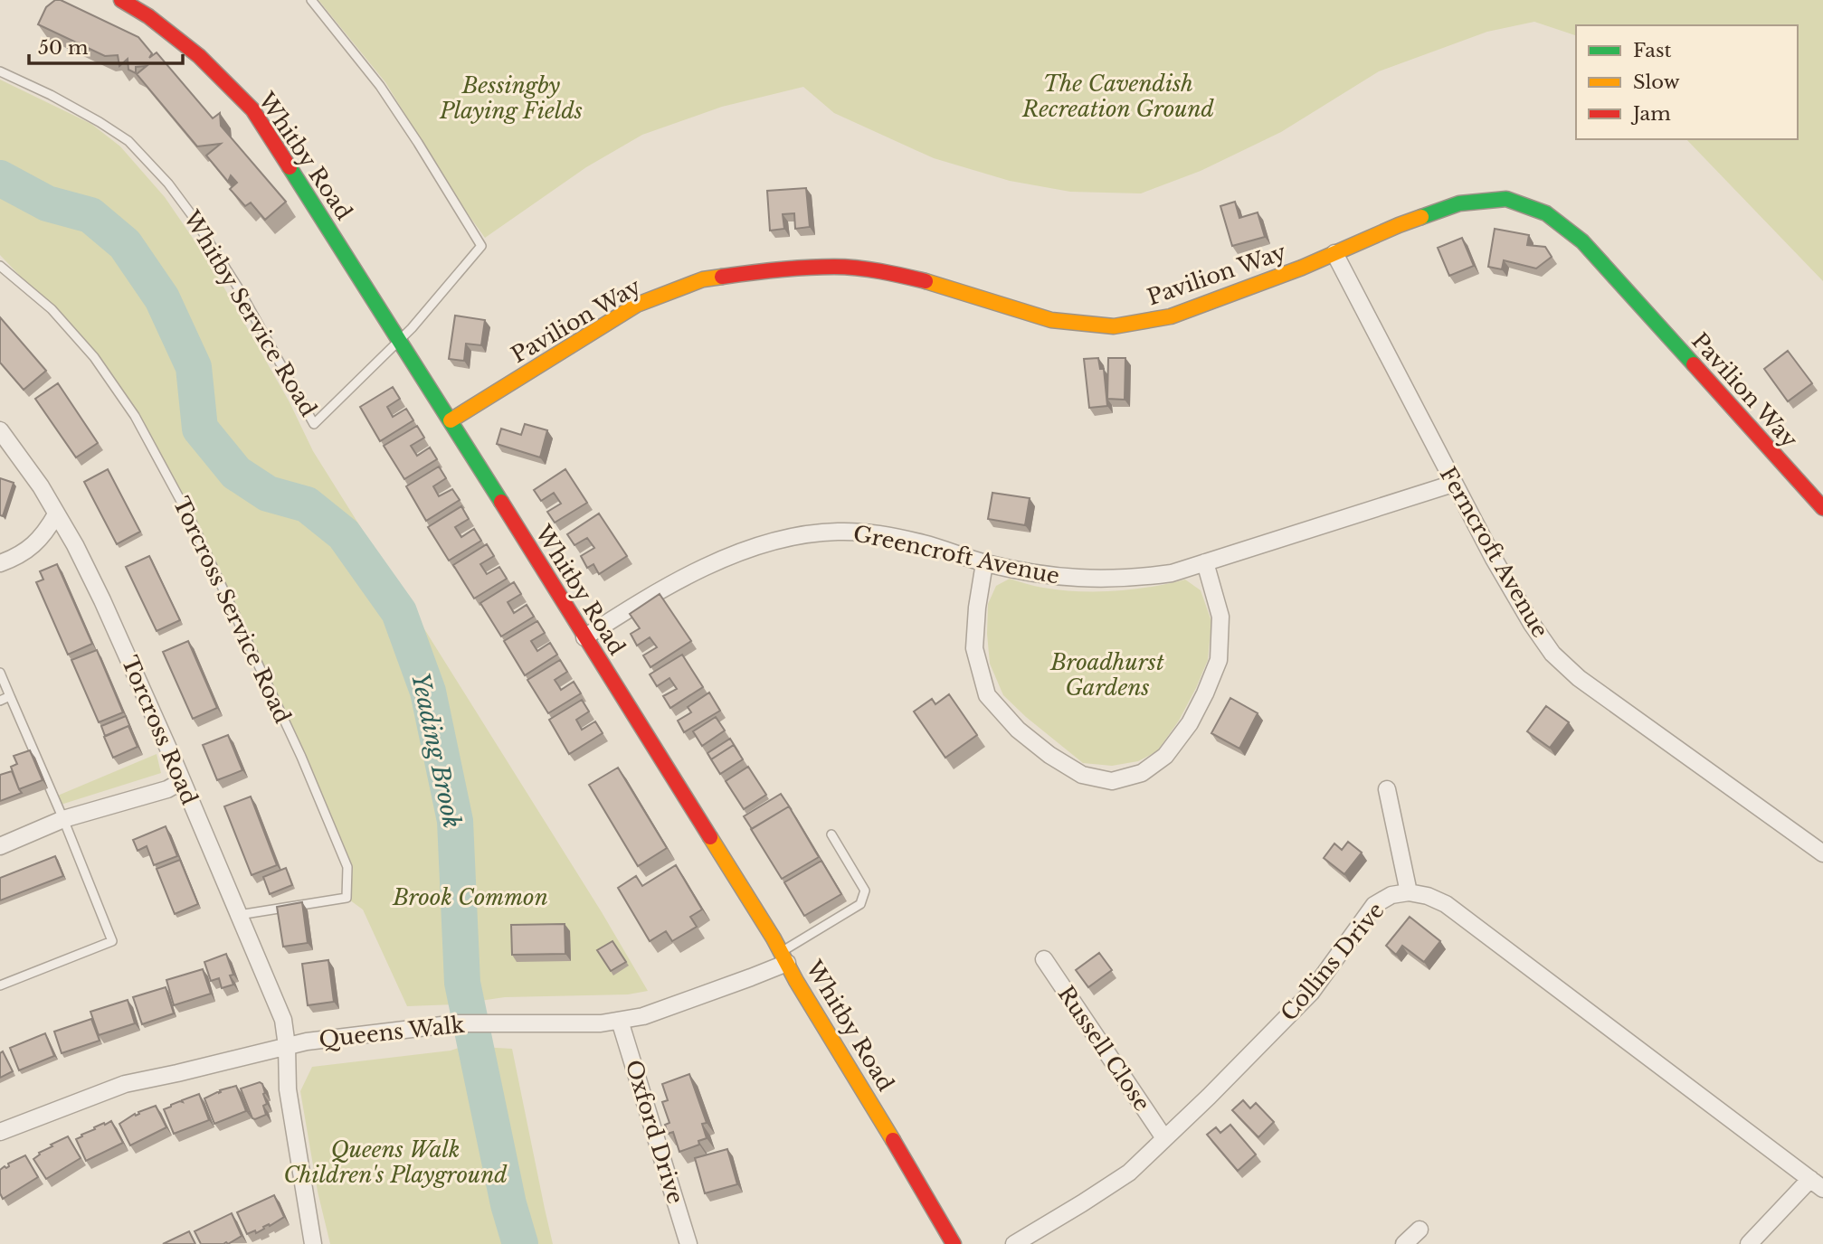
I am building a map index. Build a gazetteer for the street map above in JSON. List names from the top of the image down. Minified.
{"streets":{"street":["Whitby Road","Pavilion Way","Ferncroft Avenue","Greencroft Avenue","Torcross Road","Collins Drive","Queens Walk","Russell Close","Oxford Drive"],"lane":["Whitby Service Road","Torcross Service Road"]},"crossings":[["Whitby Road","Pavilion Way"],["Whitby Road","Whitby Service Road"],["Whitby Road","Greencroft Avenue"],["Whitby Road","Queens Walk"],["Pavilion Way","Ferncroft Avenue"],["Ferncroft Avenue","Greencroft Avenue"],["Torcross Service Road","Torcross Road"],["Torcross Road","Queens Walk"],["Collins Drive","Russell Close"],["Queens Walk","Oxford Drive"]],"water":["Yeading Brook"],"parks":["The Cavendish Recreation Ground","Bessingby Playing Fields","Broadhurst Gardens","Brook Common","Queens Walk Children's Playground"],"legend":["Fast","Slow","Jam"],"scale_bar":"50 m"}
